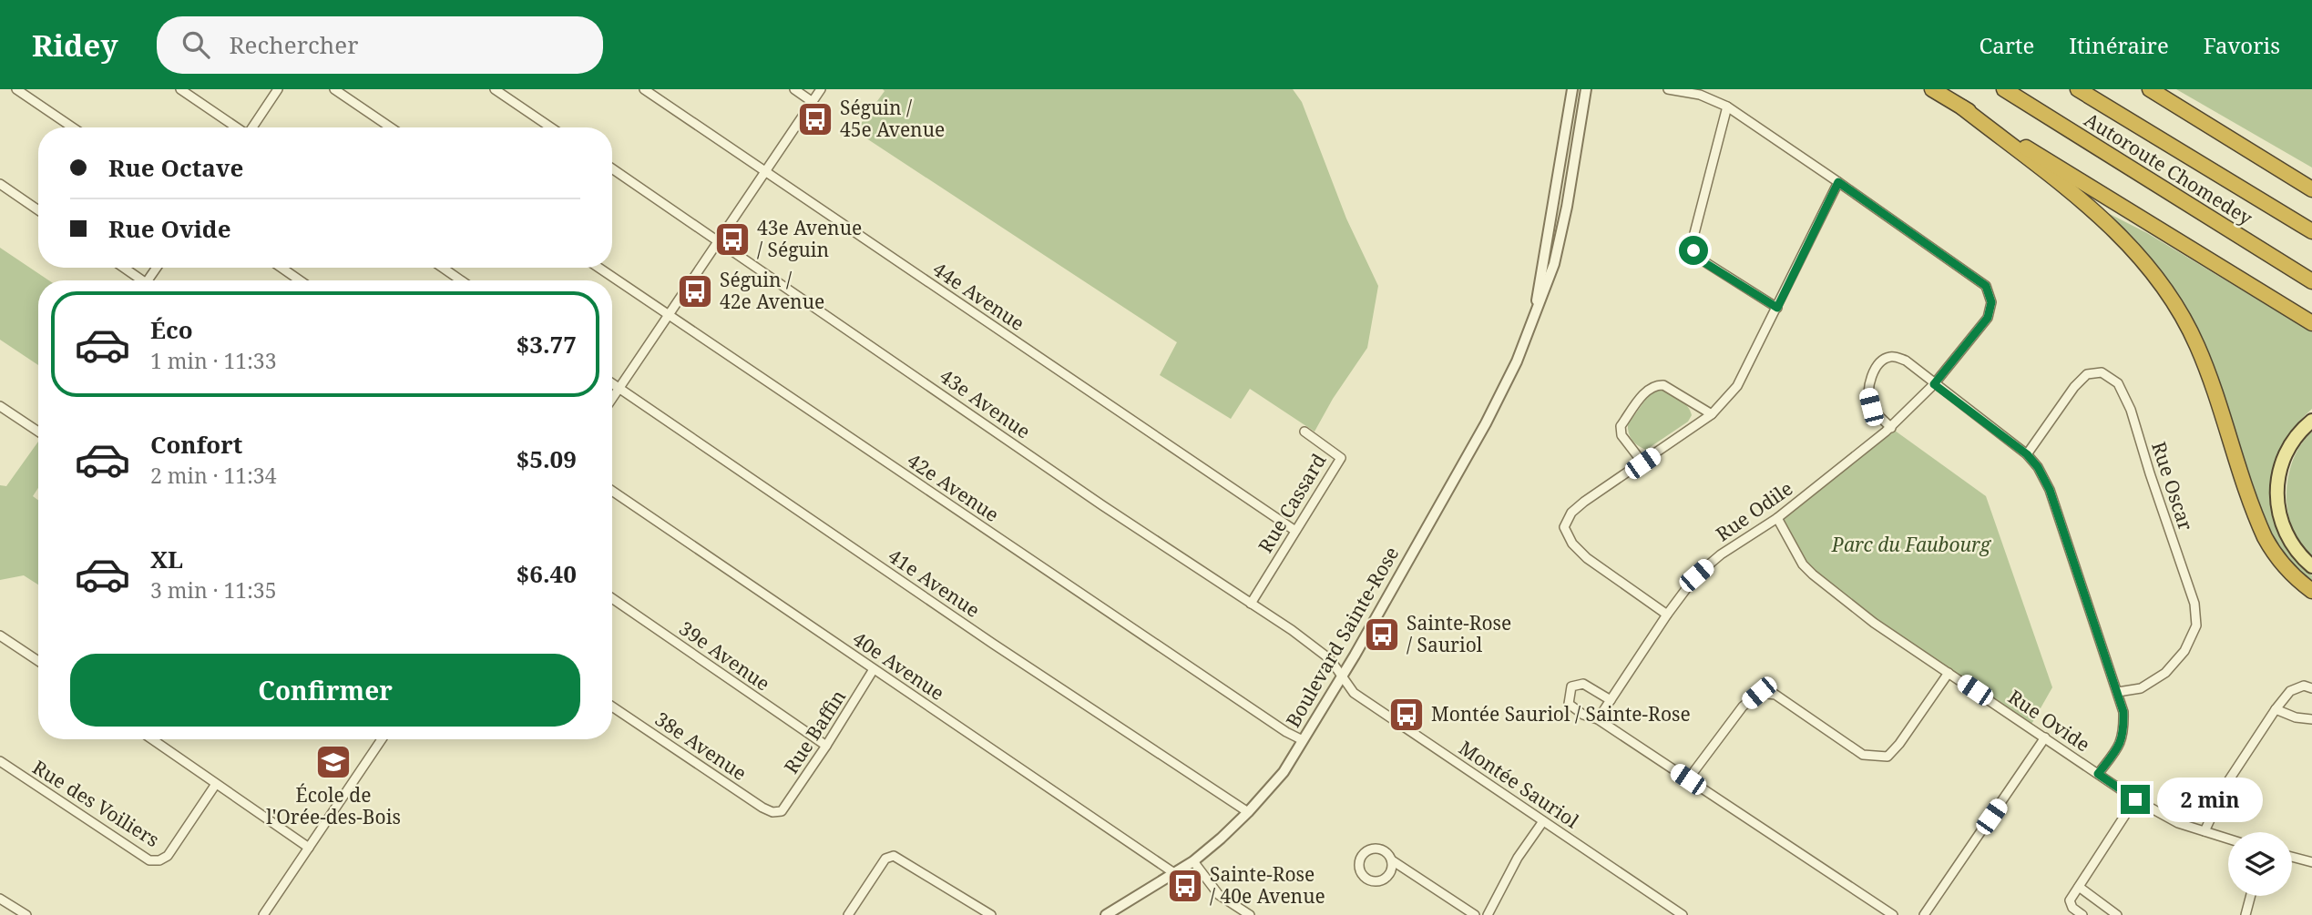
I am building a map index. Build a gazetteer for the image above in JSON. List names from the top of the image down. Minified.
{"streets":{"highway":["Autoroute Chomedey"],"street":["44e Avenue","43e Avenue","Rue Oscar","42e Avenue","Rue Cassard","Rue Odile","41e Avenue","Boulevard Sainte-Rose","39e Avenue","40e Avenue","Rue Ovide","Rue Baffin","38e Avenue","Montée Sauriol","Rue des Voiliers"]},"crossings":[["44e Avenue","Rue Cassard"],["43e Avenue","Rue Cassard"],["43e Avenue","Boulevard Sainte-Rose"],["43e Avenue","Montée Sauriol"],["42e Avenue","Boulevard Sainte-Rose"],["Rue Odile","Rue Ovide"],["41e Avenue","Boulevard Sainte-Rose"],["Boulevard Sainte-Rose","40e Avenue"],["Boulevard Sainte-Rose","Montée Sauriol"],["39e Avenue","Rue Baffin"],["40e Avenue","Rue Baffin"],["Rue Baffin","38e Avenue"]],"parks":["Parc du Faubourg"],"places":{"bus stop":["Séguin / 45e Avenue","43e Avenue / Séguin","Séguin / 42e Avenue","Sainte-Rose / Sauriol","Montée Sauriol / Sainte-Rose","Sainte-Rose / 40e Avenue"],"school or university":["École de l'Orée-des-Bois"]},"page":{"header":"Ridey","search":"Rechercher","nav":["Carte","Itinéraire","Favoris"],"banner":["Rue Octave","Rue Ovide"],"list":[{"name":"Éco","note":"1 min · 11:33","value":"$3.77"},{"name":"Confort","note":"2 min · 11:34","value":"$5.09"},{"name":"XL","note":"3 min · 11:35","value":"$6.40"}],"buttons":"Confirmer","bubble":"2 min"}}
